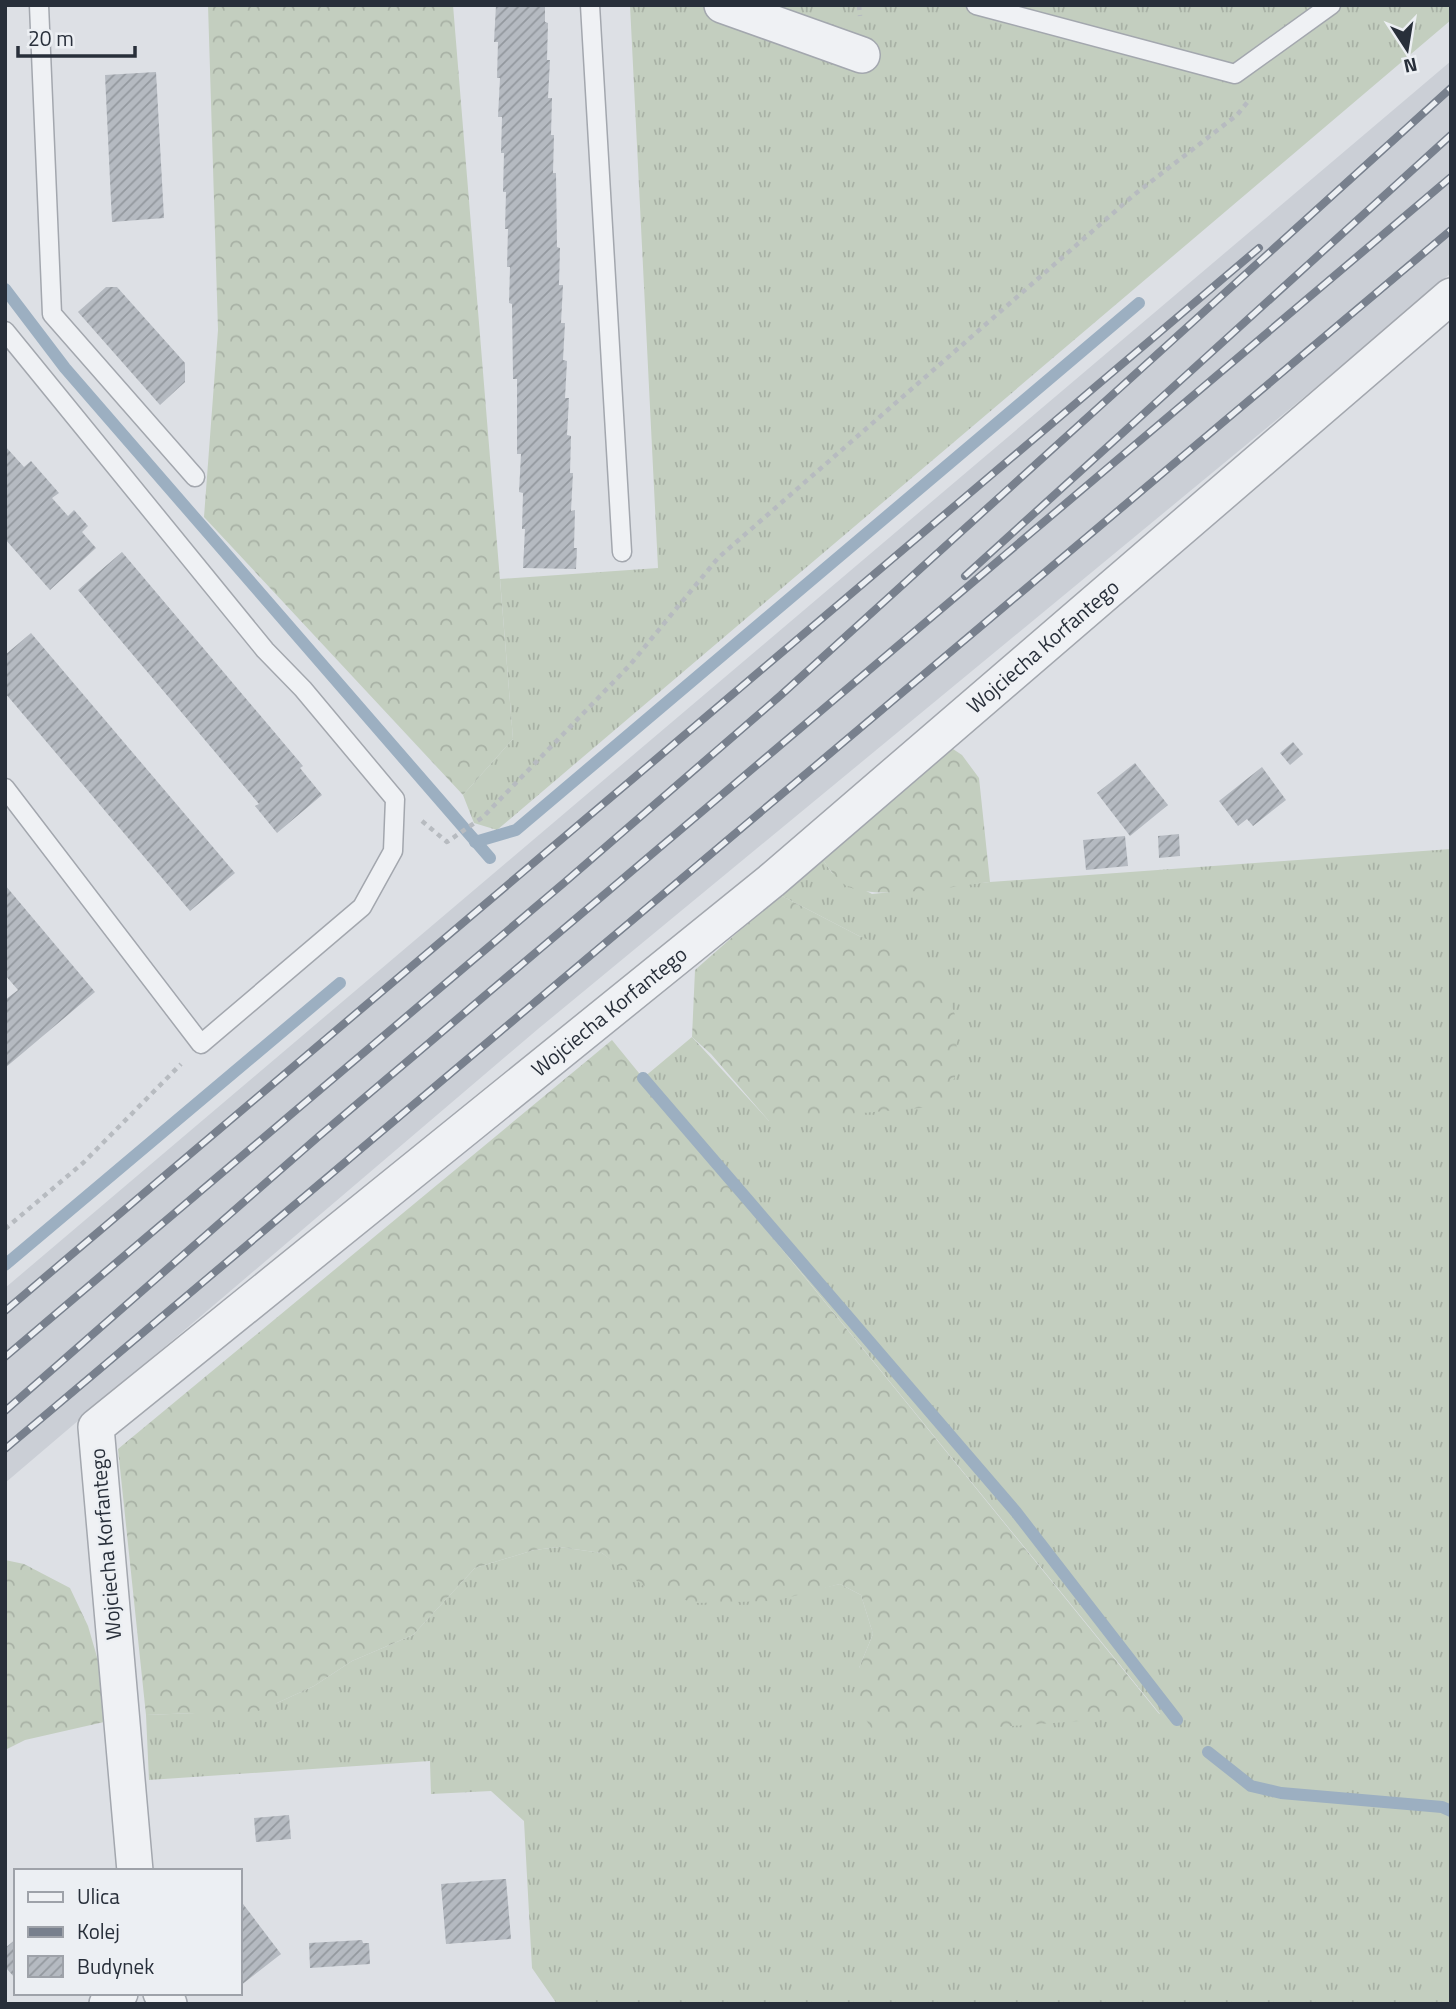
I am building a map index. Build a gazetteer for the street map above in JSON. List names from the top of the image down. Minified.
{"streets":{"street":["Wojciecha Korfantego"]},"legend":["Ulica","Kolej","Budynek"],"scale_bar":"20 m","north":"bottom"}
